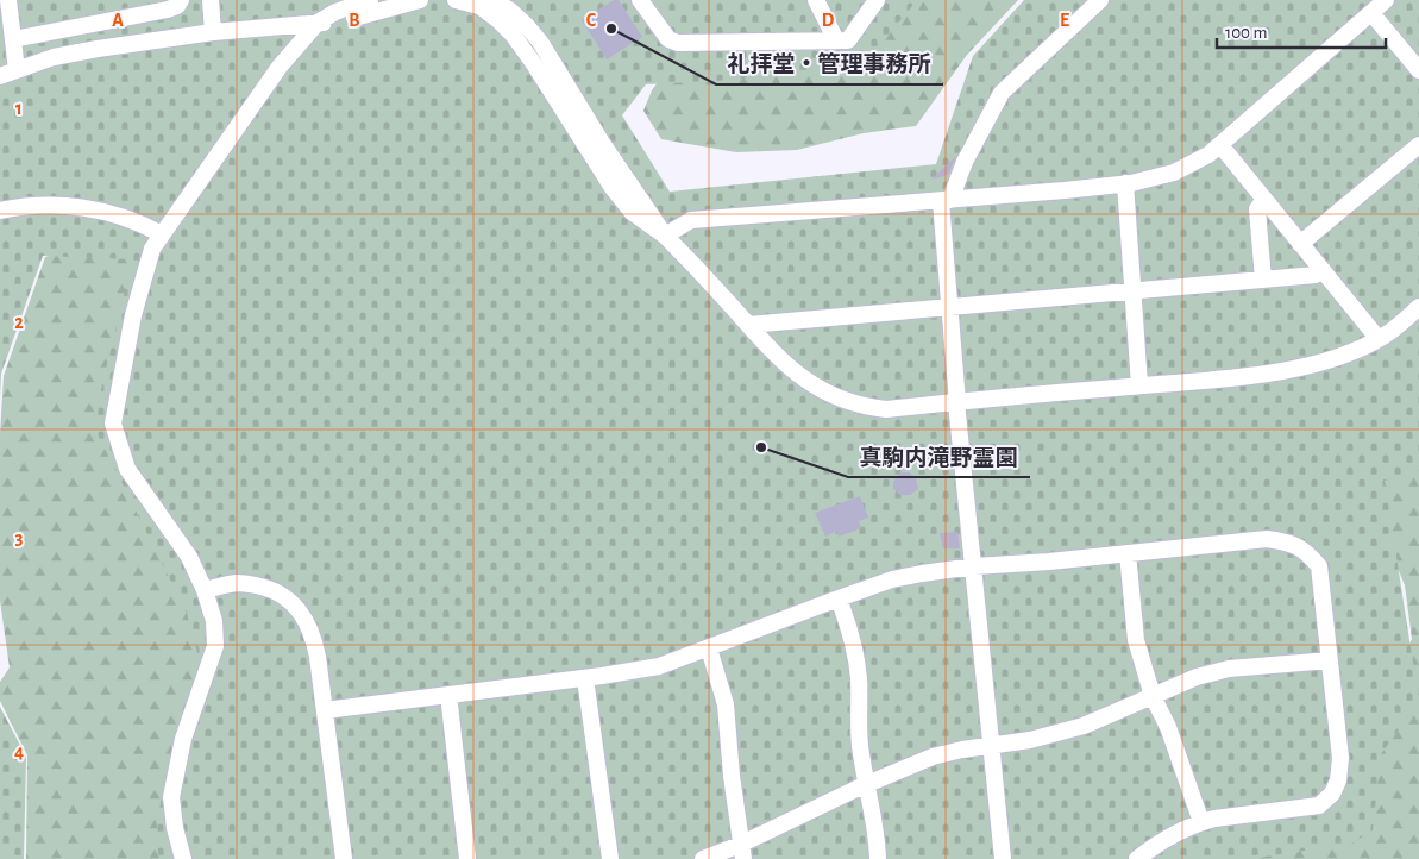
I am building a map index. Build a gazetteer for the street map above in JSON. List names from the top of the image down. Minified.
{"places":["礼拝堂・管理事務所","真駒内滝野霊園"],"scale_bar":"100 m","grid":{"columns":["A","B","C","D","E"],"rows":["1","2","3","4"]}}
